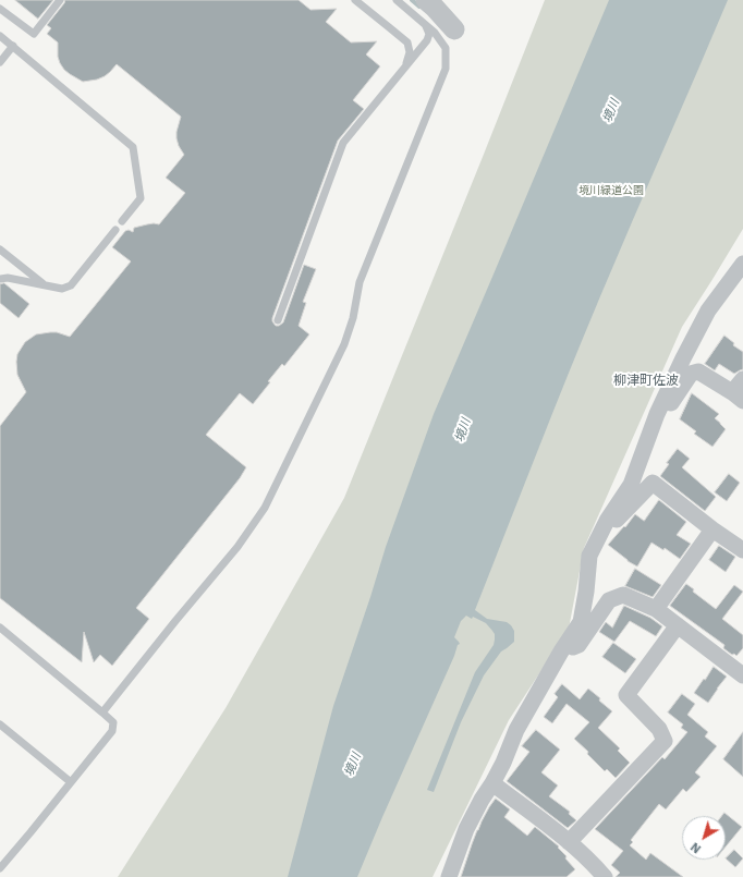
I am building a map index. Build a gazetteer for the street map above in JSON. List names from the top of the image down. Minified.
{"districts":["柳津町佐波"],"water":["境川"],"parks":["境川緑道公園"],"north":"bottom left"}
